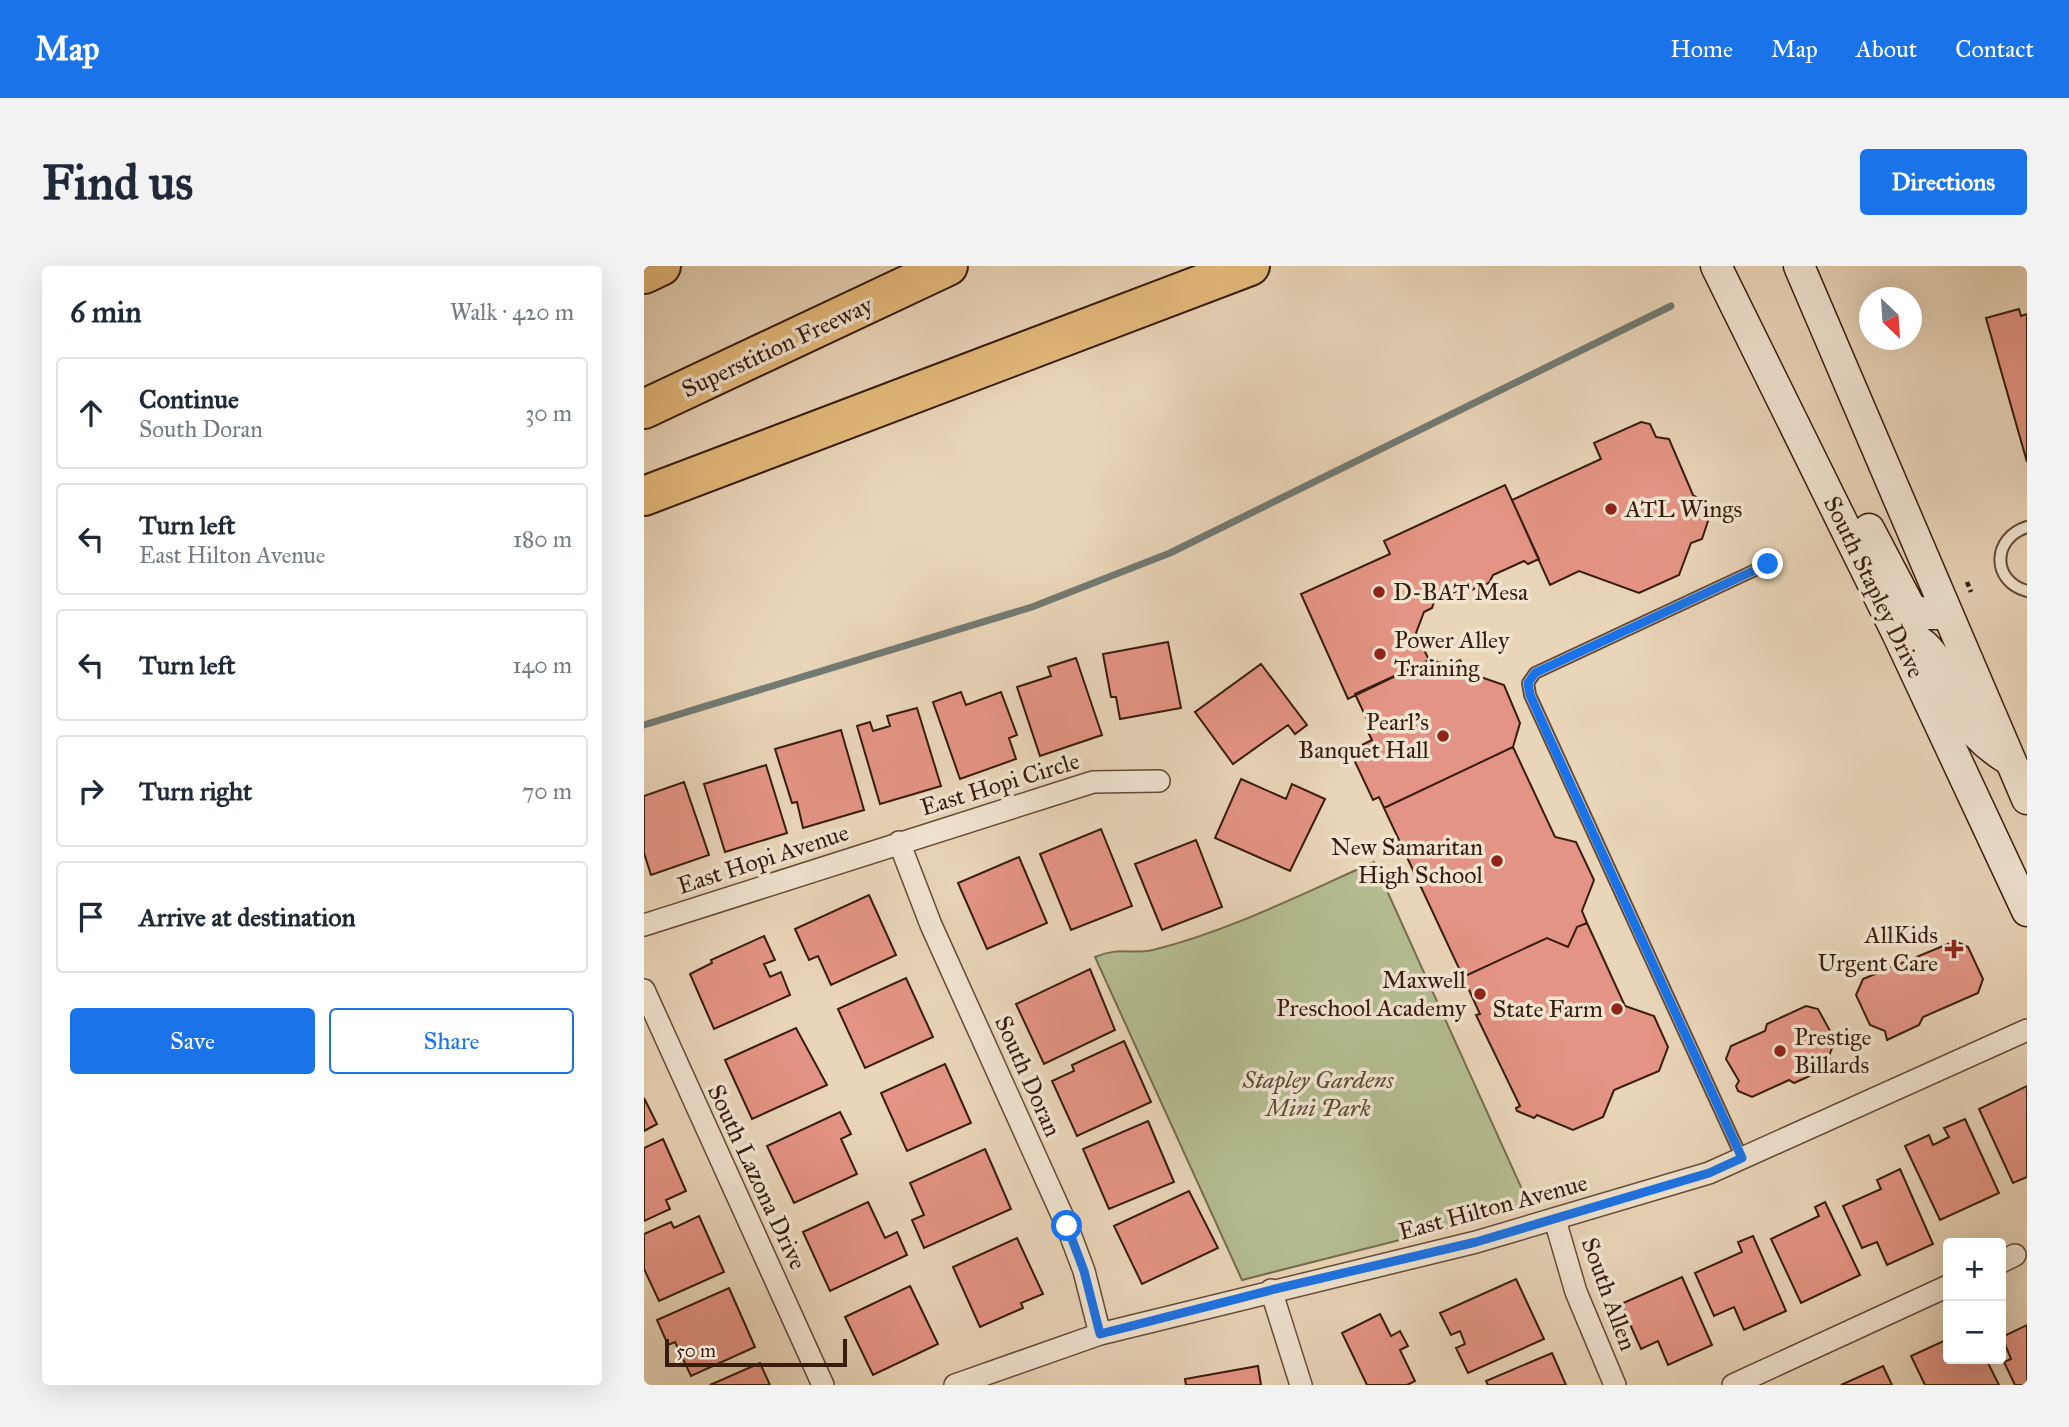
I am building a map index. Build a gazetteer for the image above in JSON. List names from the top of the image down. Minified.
{"streets":{"highway":["Superstition Freeway"],"main road":["South Stapley Drive"],"street":["East Hopi Circle","East Hopi Avenue","South Doran","South Lazona Drive","East Hilton Avenue","South Allen"]},"crossings":[["East Hopi Circle","East Hopi Avenue"],["East Hopi Circle","South Doran"],["East Hopi Avenue","South Doran"],["South Doran","East Hilton Avenue"],["East Hilton Avenue","South Allen"]],"parks":["Stapley Gardens Mini Park"],"places":{"other":["ATL Wings","D-BAT Mesa","Power Alley Training","Pearl's Banquet Hall","New Samaritan High School","Maxwell Preschool Academy","State Farm","Prestige Billards"],"health":["AllKids Urgent Care"]},"scale_bar":"50 m","north":"bottom right","page":{"header":"Map","nav":["Home","Map","About","Contact"],"buttons":["Directions",["Save","Share"]],"title":"Find us","heading":["6 min","Walk · 420 m"],"list":[["Continue","South Doran","30 m"],["Turn left","East Hilton Avenue","180 m"],["Turn left","140 m"],["Turn right","70 m"],"Arrive at destination"],"map_buttons":["+","−"],"scale":"50 m"}}
